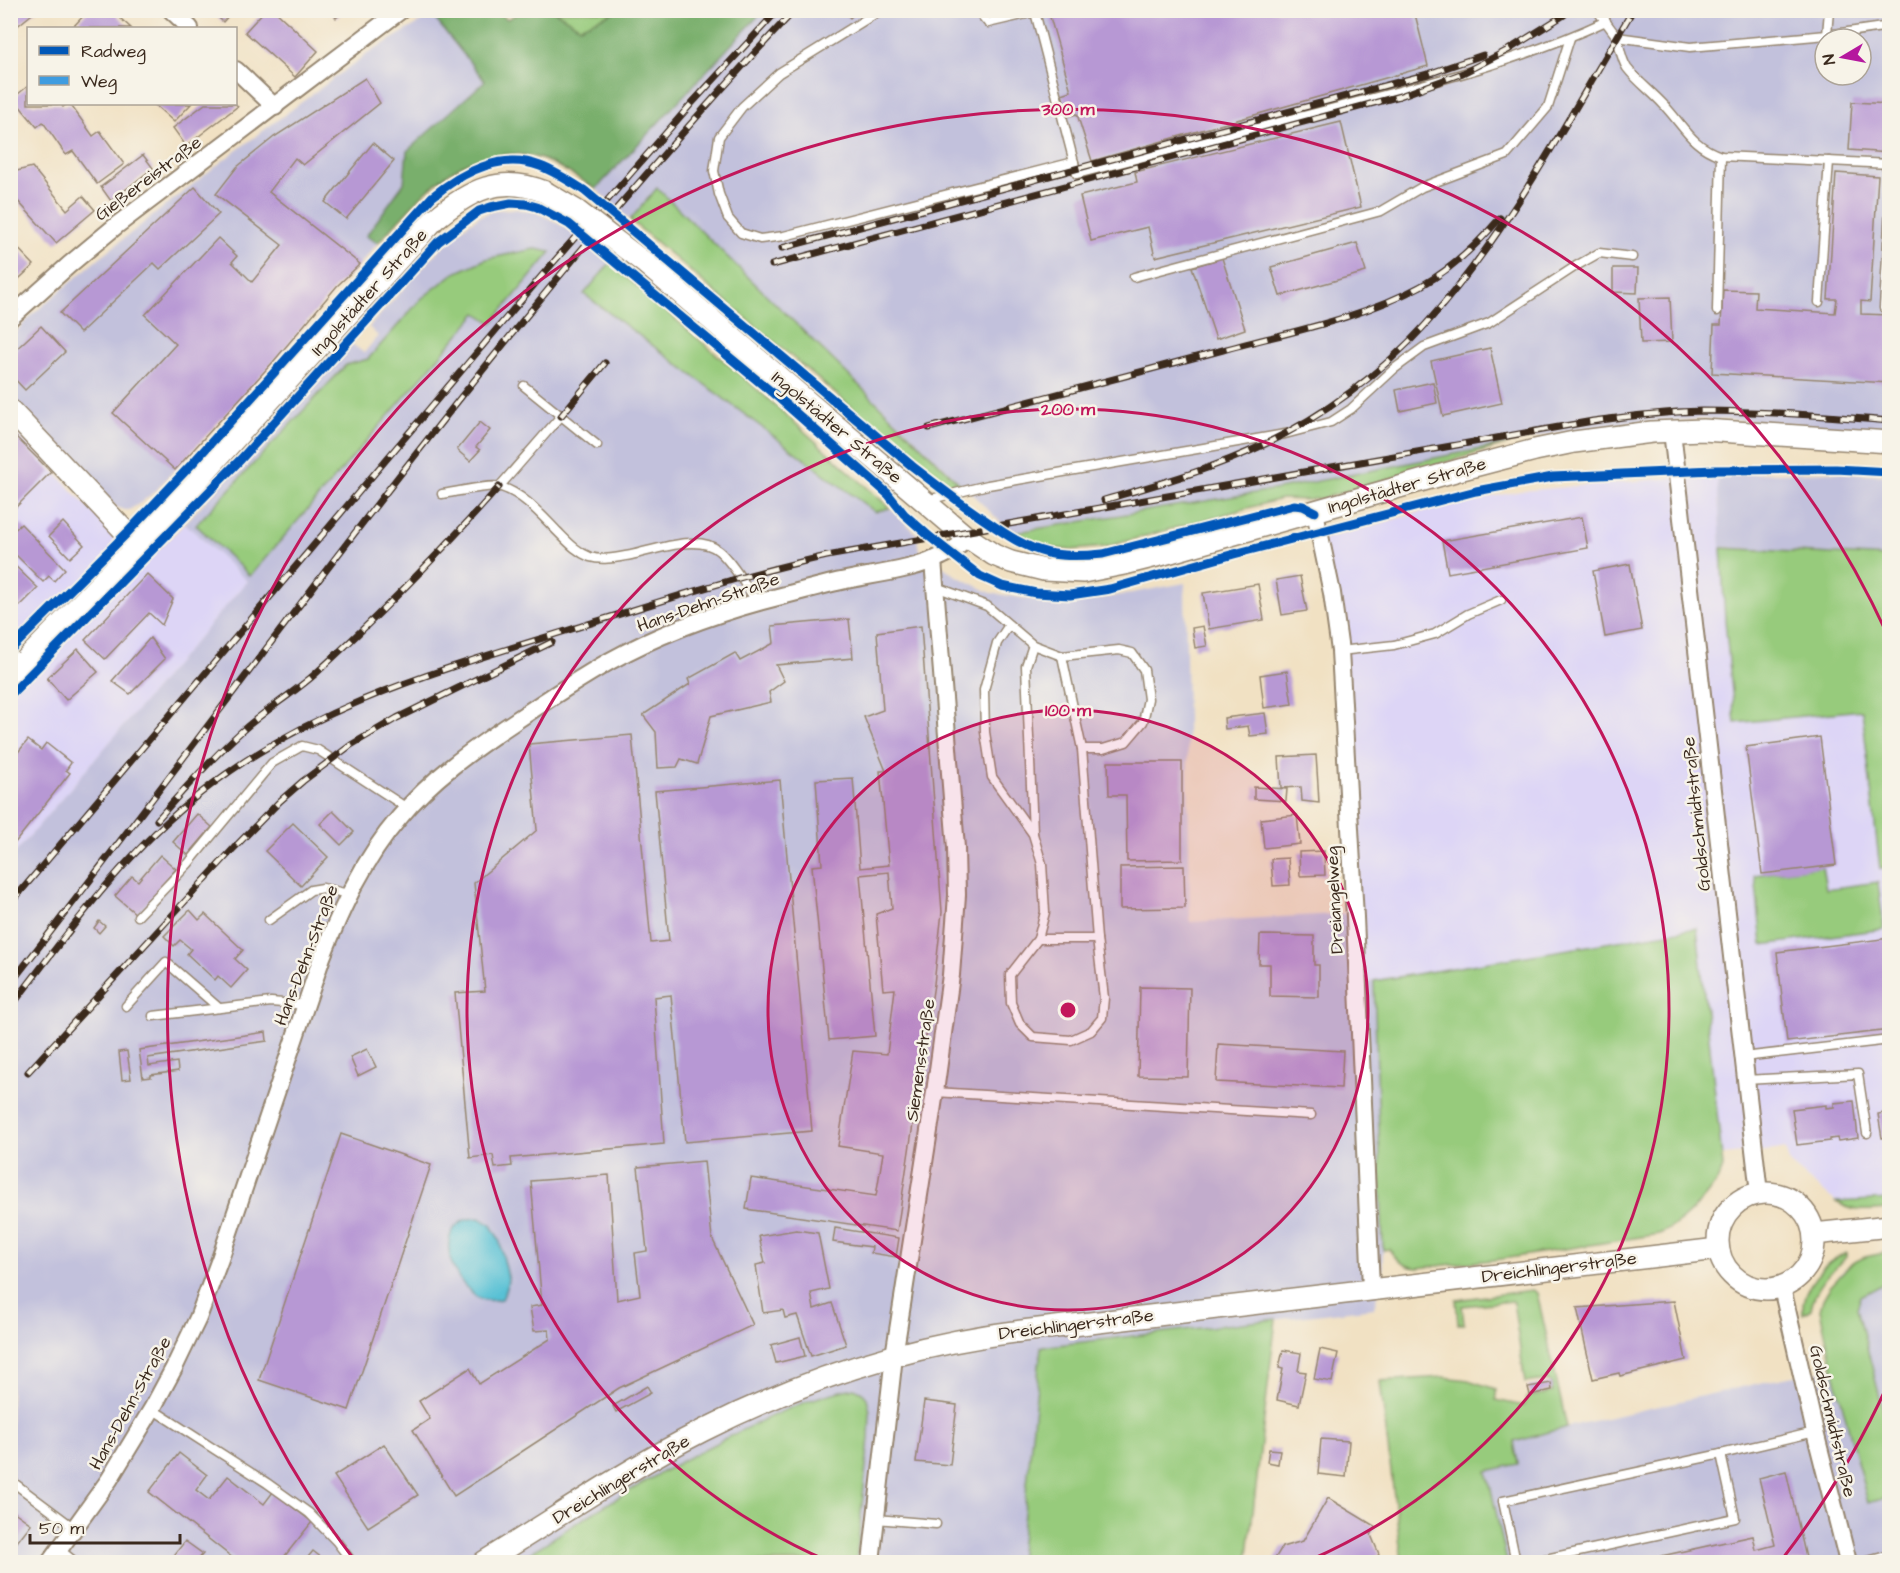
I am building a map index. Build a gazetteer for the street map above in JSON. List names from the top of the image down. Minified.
{"streets":{"street":["Gießereistraße","Ingolstädter Straße","Hans-Dehn-Straße","Goldschmidtstraße","Dreiangelweg","Siemensstraße","Dreichlingerstraße"]},"crossings":[["Ingolstädter Straße","Hans-Dehn-Straße"],["Ingolstädter Straße","Goldschmidtstraße"],["Ingolstädter Straße","Dreiangelweg"],["Hans-Dehn-Straße","Siemensstraße"],["Goldschmidtstraße","Dreichlingerstraße"],["Dreiangelweg","Dreichlingerstraße"],["Siemensstraße","Dreichlingerstraße"]],"legend":["Radweg","Weg"],"scale_bar":"50 m","north":"left","rings":["300 m","200 m","100 m"]}
